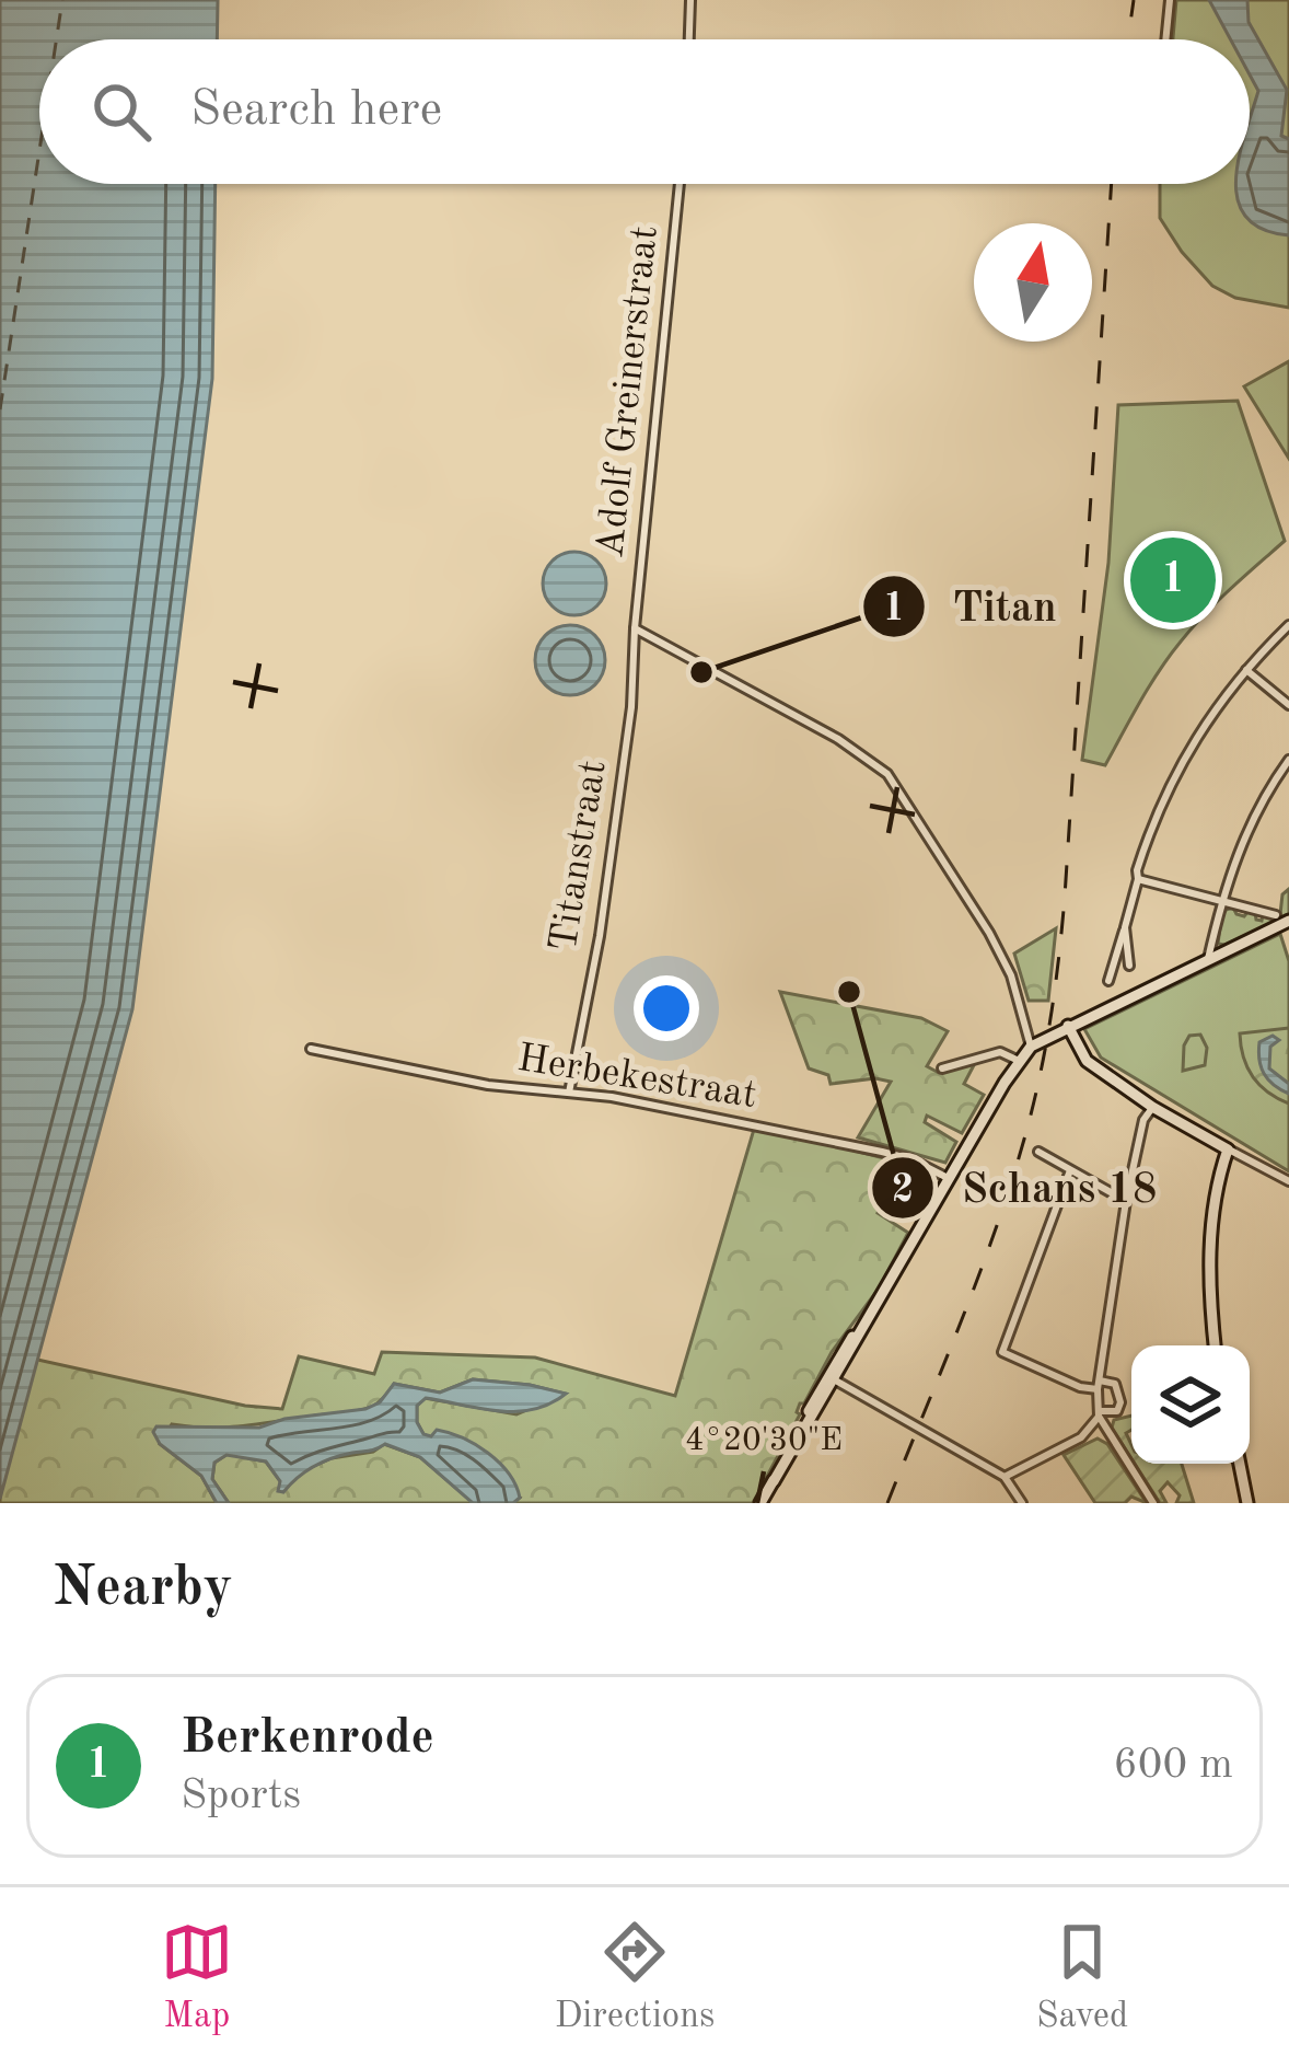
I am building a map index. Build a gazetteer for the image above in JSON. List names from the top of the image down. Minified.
{"streets":{"street":["Adolf Greinerstraat","Titanstraat","Herbekestraat"]},"crossings":[["Adolf Greinerstraat","Titanstraat"],["Titanstraat","Herbekestraat"]],"places":["Titan","Schans 18"],"north":"top","page":{"search":"Search here","pins":"1","heading":"Nearby","list":[{"mark":"1","name":"Berkenrode","note":"Sports","value":"600 m"}],"nav":["Map","Directions","Saved"]},"coordinates":["4°20'30\"E"]}
